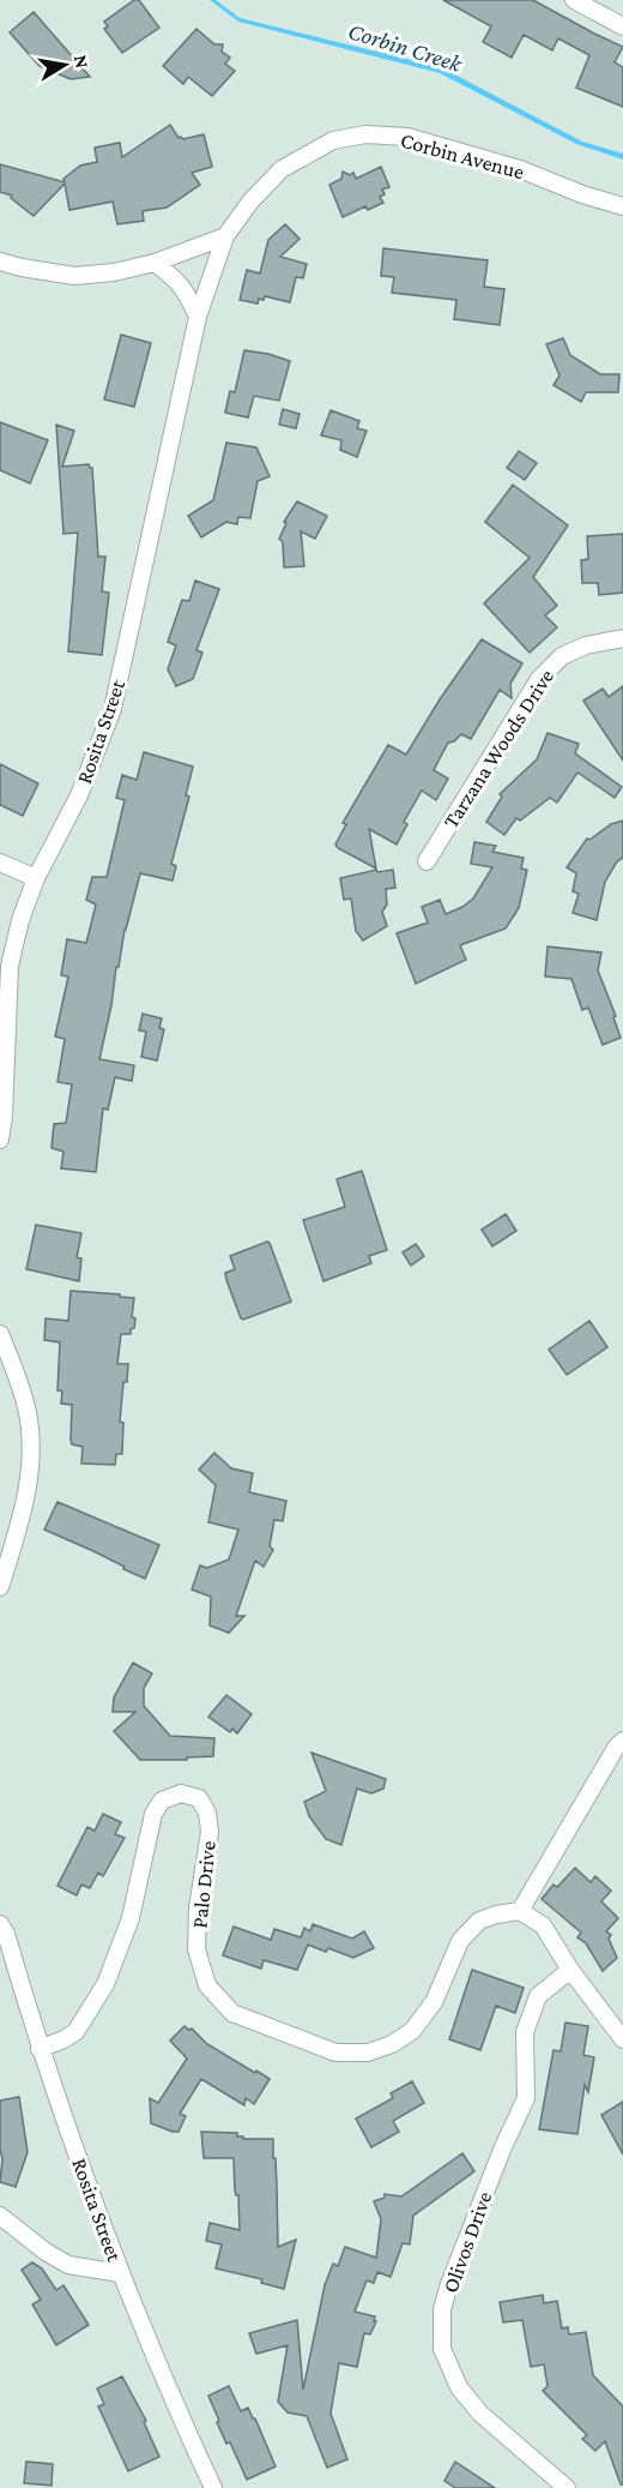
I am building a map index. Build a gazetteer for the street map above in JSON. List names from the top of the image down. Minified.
{"streets":{"street":["Corbin Avenue","Rosita Street","Tarzana Woods Drive","Palo Drive","Olivos Drive"]},"crossings":[["Corbin Avenue","Rosita Street"],["Rosita Street","Palo Drive"]],"water":["Corbin Creek"],"north":"right"}
